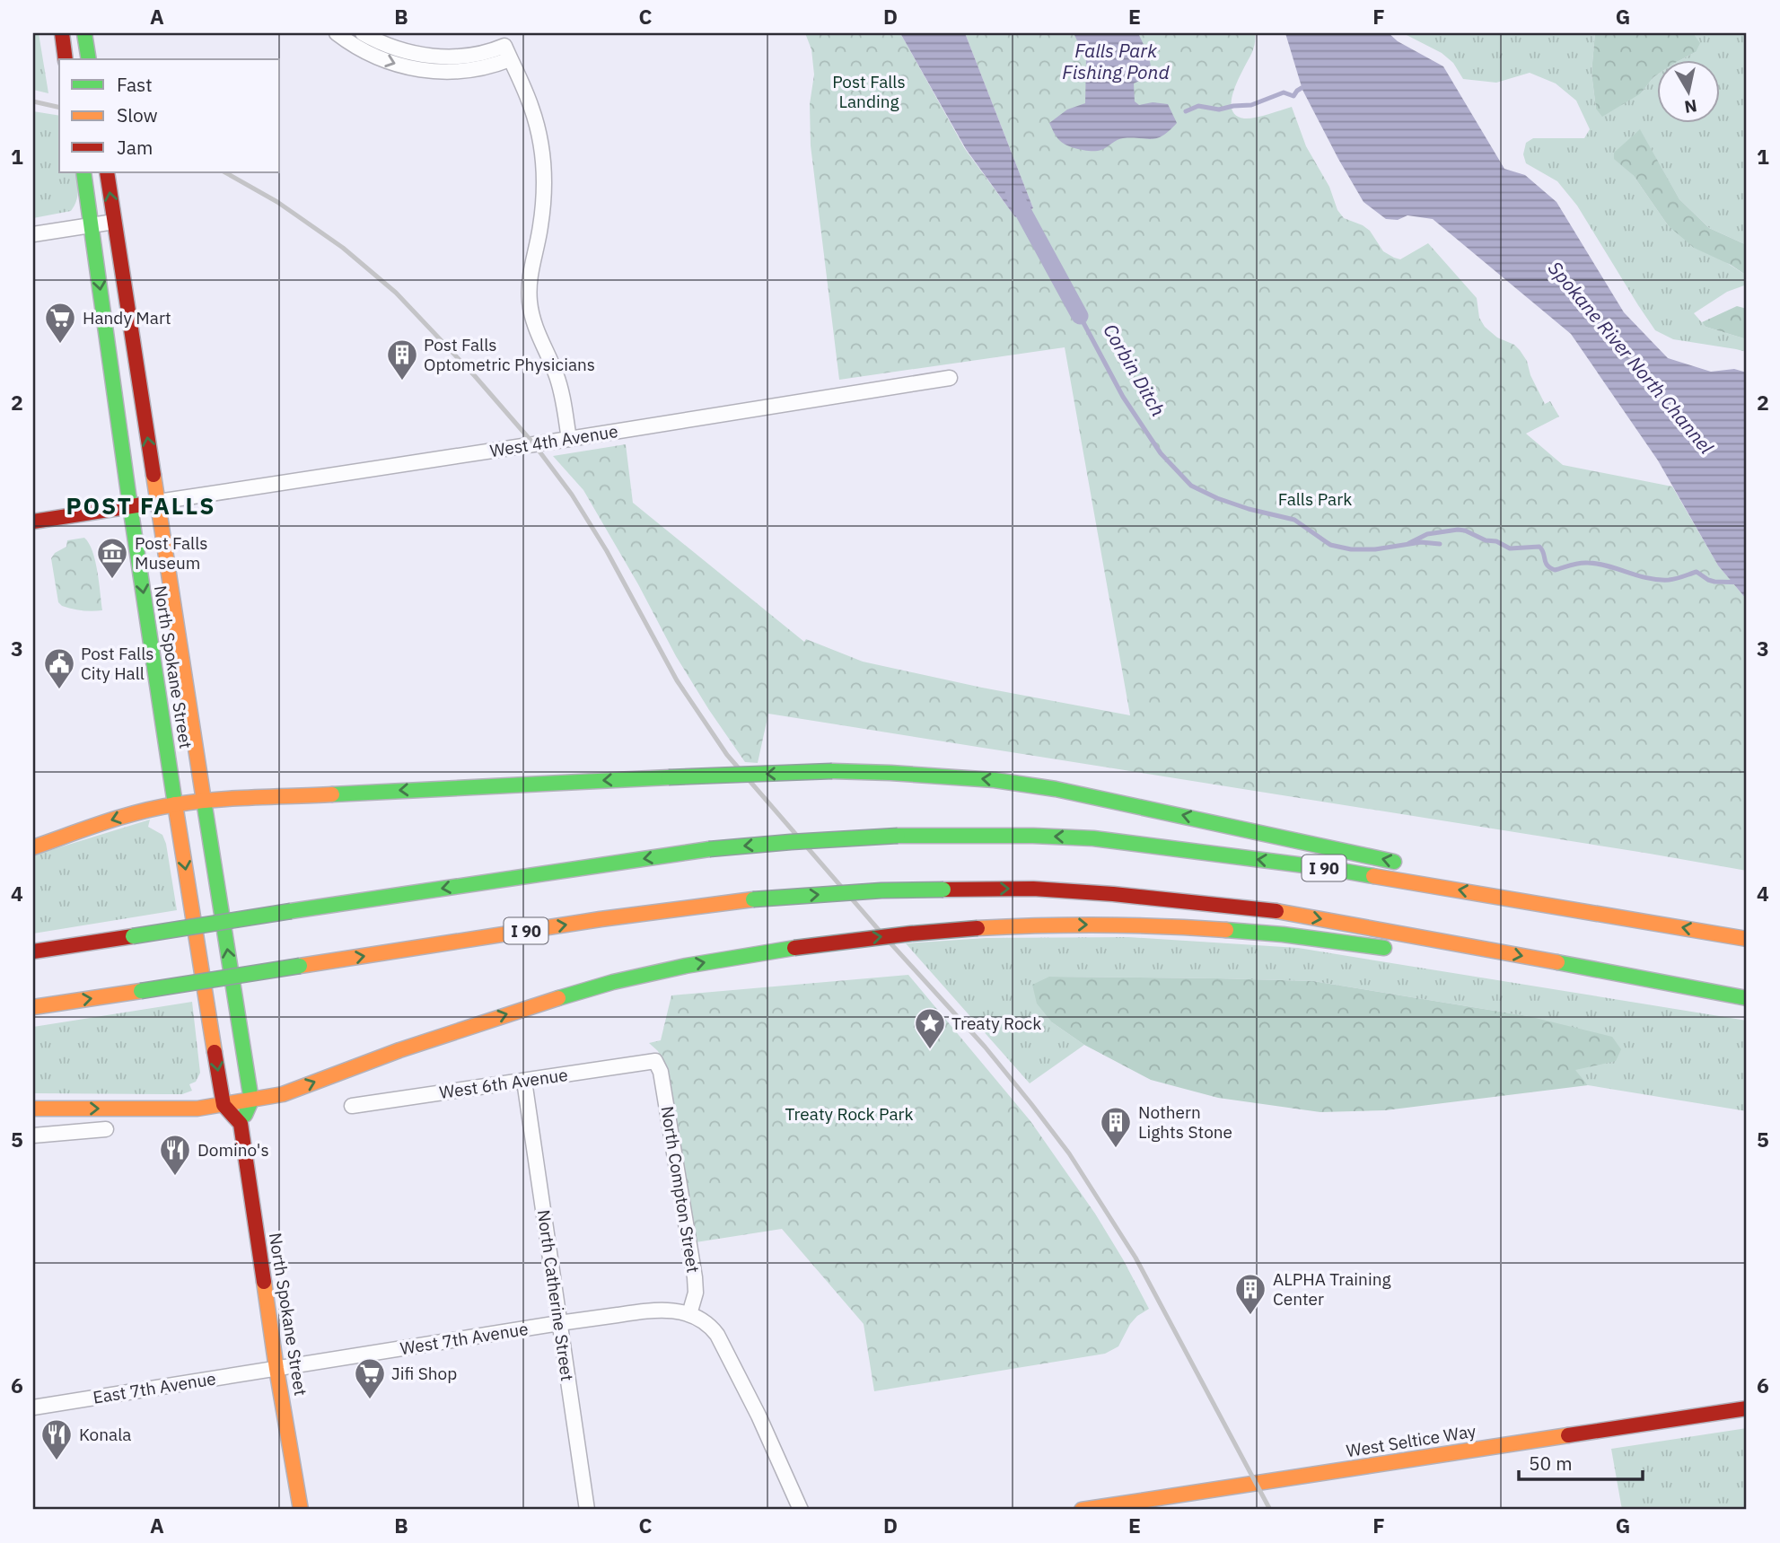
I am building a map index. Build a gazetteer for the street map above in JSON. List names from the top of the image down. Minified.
{"streets":{"main road":["North Spokane Street","I 90","West Seltice Way"],"street":["West 4th Avenue","West 6th Avenue","North Compton Street","North Catherine Street","West 7th Avenue","East 7th Avenue"]},"crossings":[["West 4th Avenue","North Spokane Street"],["North Spokane Street","West 7th Avenue"],["North Spokane Street","East 7th Avenue"],["West 6th Avenue","North Compton Street"],["West 6th Avenue","North Catherine Street"],["North Compton Street","West 7th Avenue"],["North Catherine Street","West 7th Avenue"],["West 7th Avenue","East 7th Avenue"]],"districts":["POST FALLS"],"water":["Falls Park Fishing Pond","Spokane River North Channel","Corbin Ditch"],"parks":["Post Falls Landing","Falls Park","Treaty Rock Park"],"places":{"supermarket":["Handy Mart","Jifi Shop"],"building":["Post Falls Optometric Physicians","Nothern Lights Stone","ALPHA Training Center"],"museum":["Post Falls Museum"],"public building":["Post Falls City Hall"],"place":["Treaty Rock"],"restaurant":["Domino's","Konala"]},"legend":["Fast","Slow","Jam"],"scale_bar":"50 m","north":"bottom","grid":{"columns":["A","B","C","D","E","F","G"],"rows":["1","2","3","4","5","6"]}}
